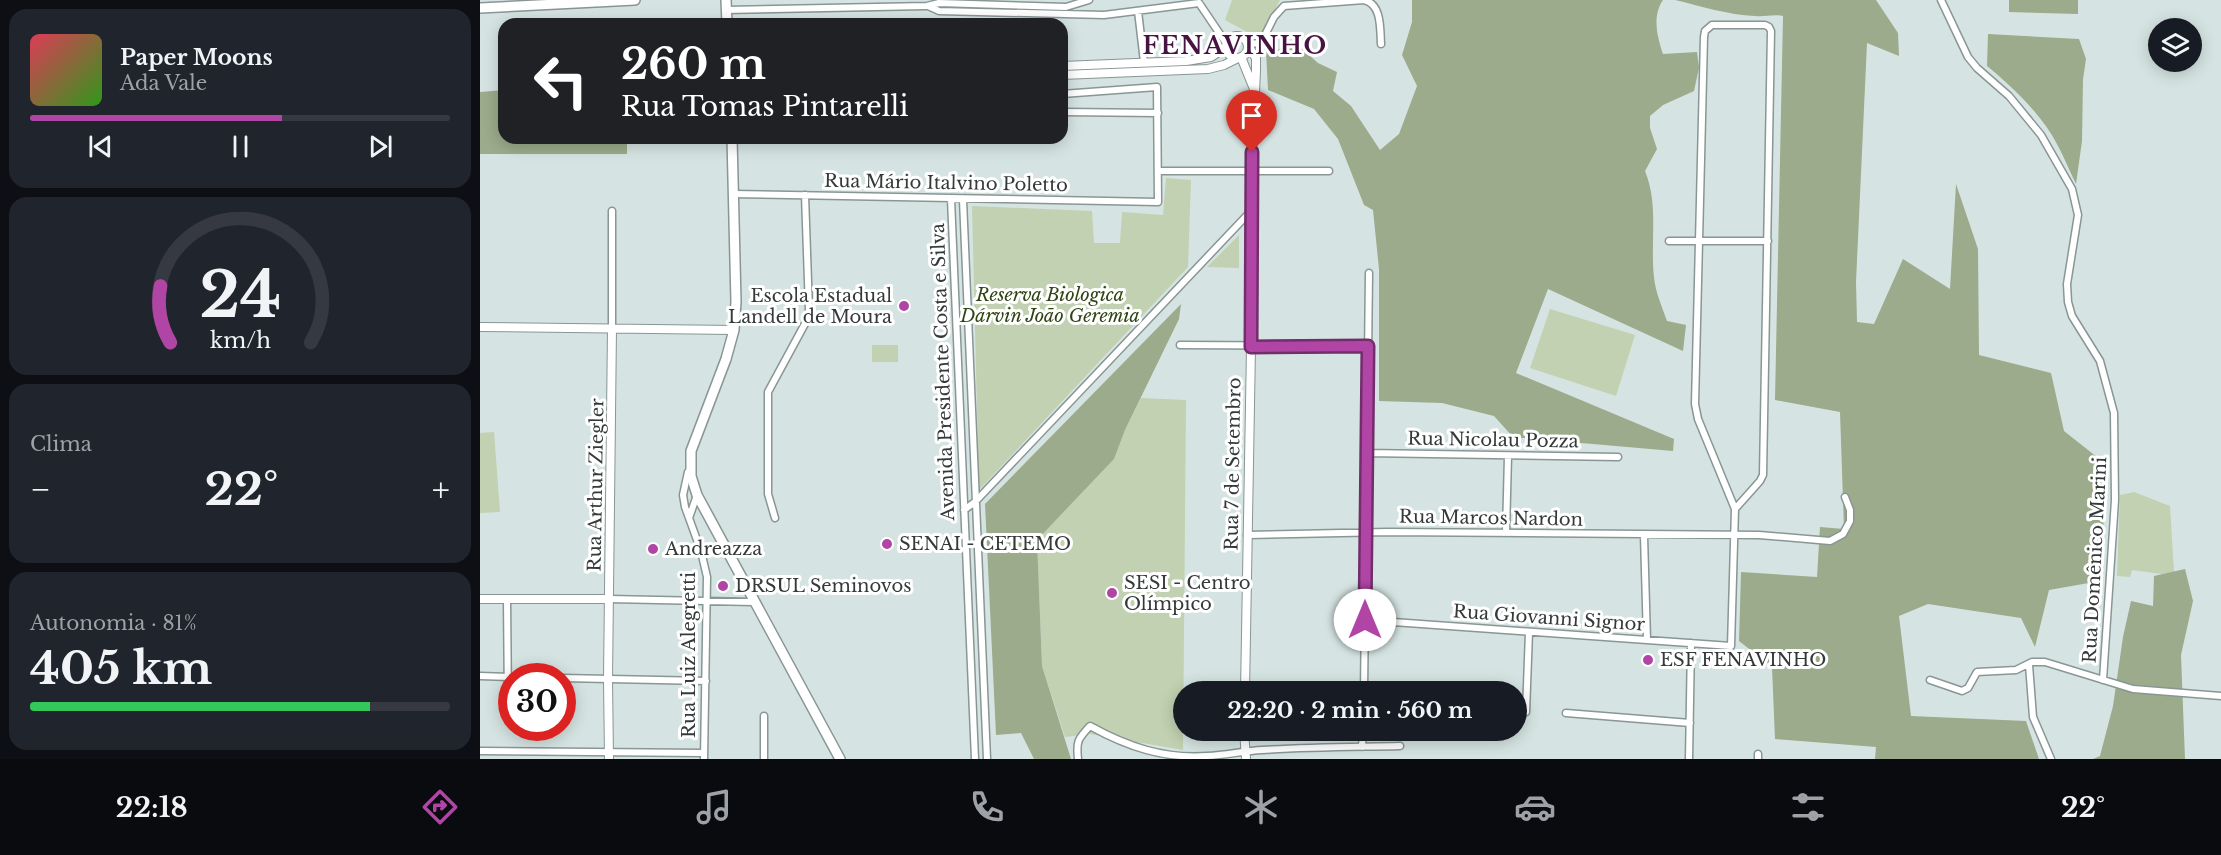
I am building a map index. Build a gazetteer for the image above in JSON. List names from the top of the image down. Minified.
{"streets":{"street":["Rua Mário Italvino Poletto","Avenida Presidente Costa e Silva","Rua Nicolau Pozza","Rua 7 de Setembro","Rua Arthur Ziegler","Rua Marcos Nardon","Rua Domênico Marini","Rua Giovanni Signor","Rua Luiz Alegretti"]},"crossings":[["Rua Mário Italvino Poletto","Avenida Presidente Costa e Silva"],["Rua 7 de Setembro","Rua Marcos Nardon"],["Rua Marcos Nardon","Rua Giovanni Signor"]],"districts":["FENAVINHO"],"parks":["Reserva Biologica Dárvin João Geremia"],"places":["Escola Estadual Landell de Moura","SENAI - CETEMO","Andreazza","DRSUL Seminovos","SESI - Centro Olímpico","ESF FENAVINHO"],"page":{"turn":["260 m","Rua Tomas Pintarelli"],"song":["Paper Moons","Ada Vale"],"tile":["Clima",["Autonomia · 81%","405 km"]],"heat":["−","22°","+"],"limit":"30","trip":"22:20 · 2 min · 560 m","tabs":["22:18","22°"],"gauge":["24","km/h"]}}
